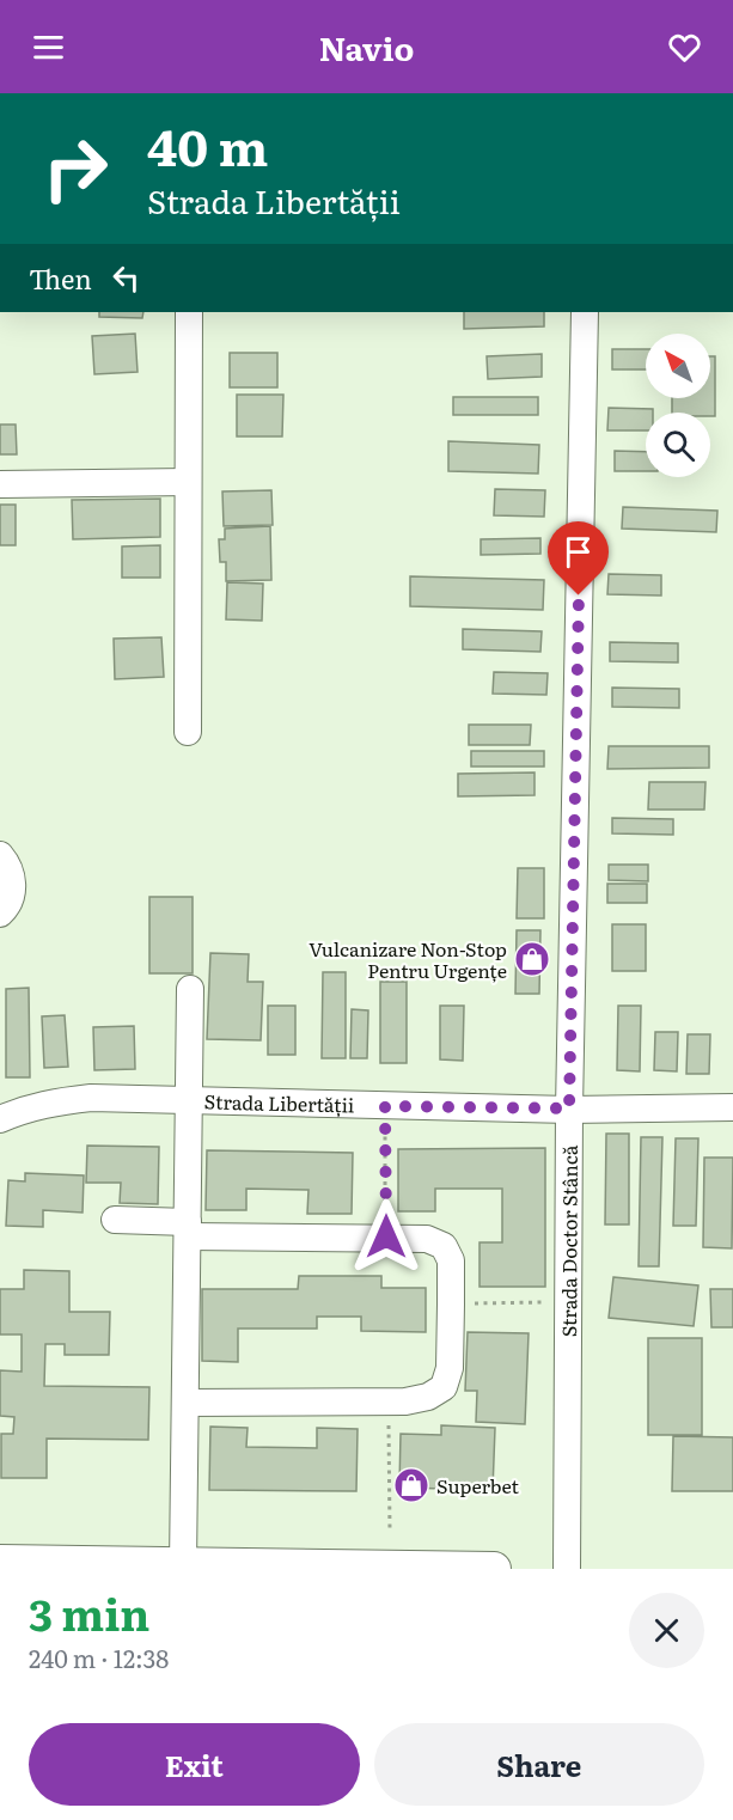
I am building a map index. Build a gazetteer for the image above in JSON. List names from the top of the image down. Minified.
{"streets":{"street":["Strada Libertății","Strada Doctor Stâncă"]},"crossings":[["Strada Libertății","Strada Doctor Stâncă"]],"places":{"shop":["Vulcanizare Non-Stop Pentru Urgențe","Superbet"]},"north":"top left","page":{"header":"Navio","turn":["40 m","Strada Libertății"],"then":"Then","heading":["3 min","240 m · 12:38"],"buttons":["Exit","Share"]}}
